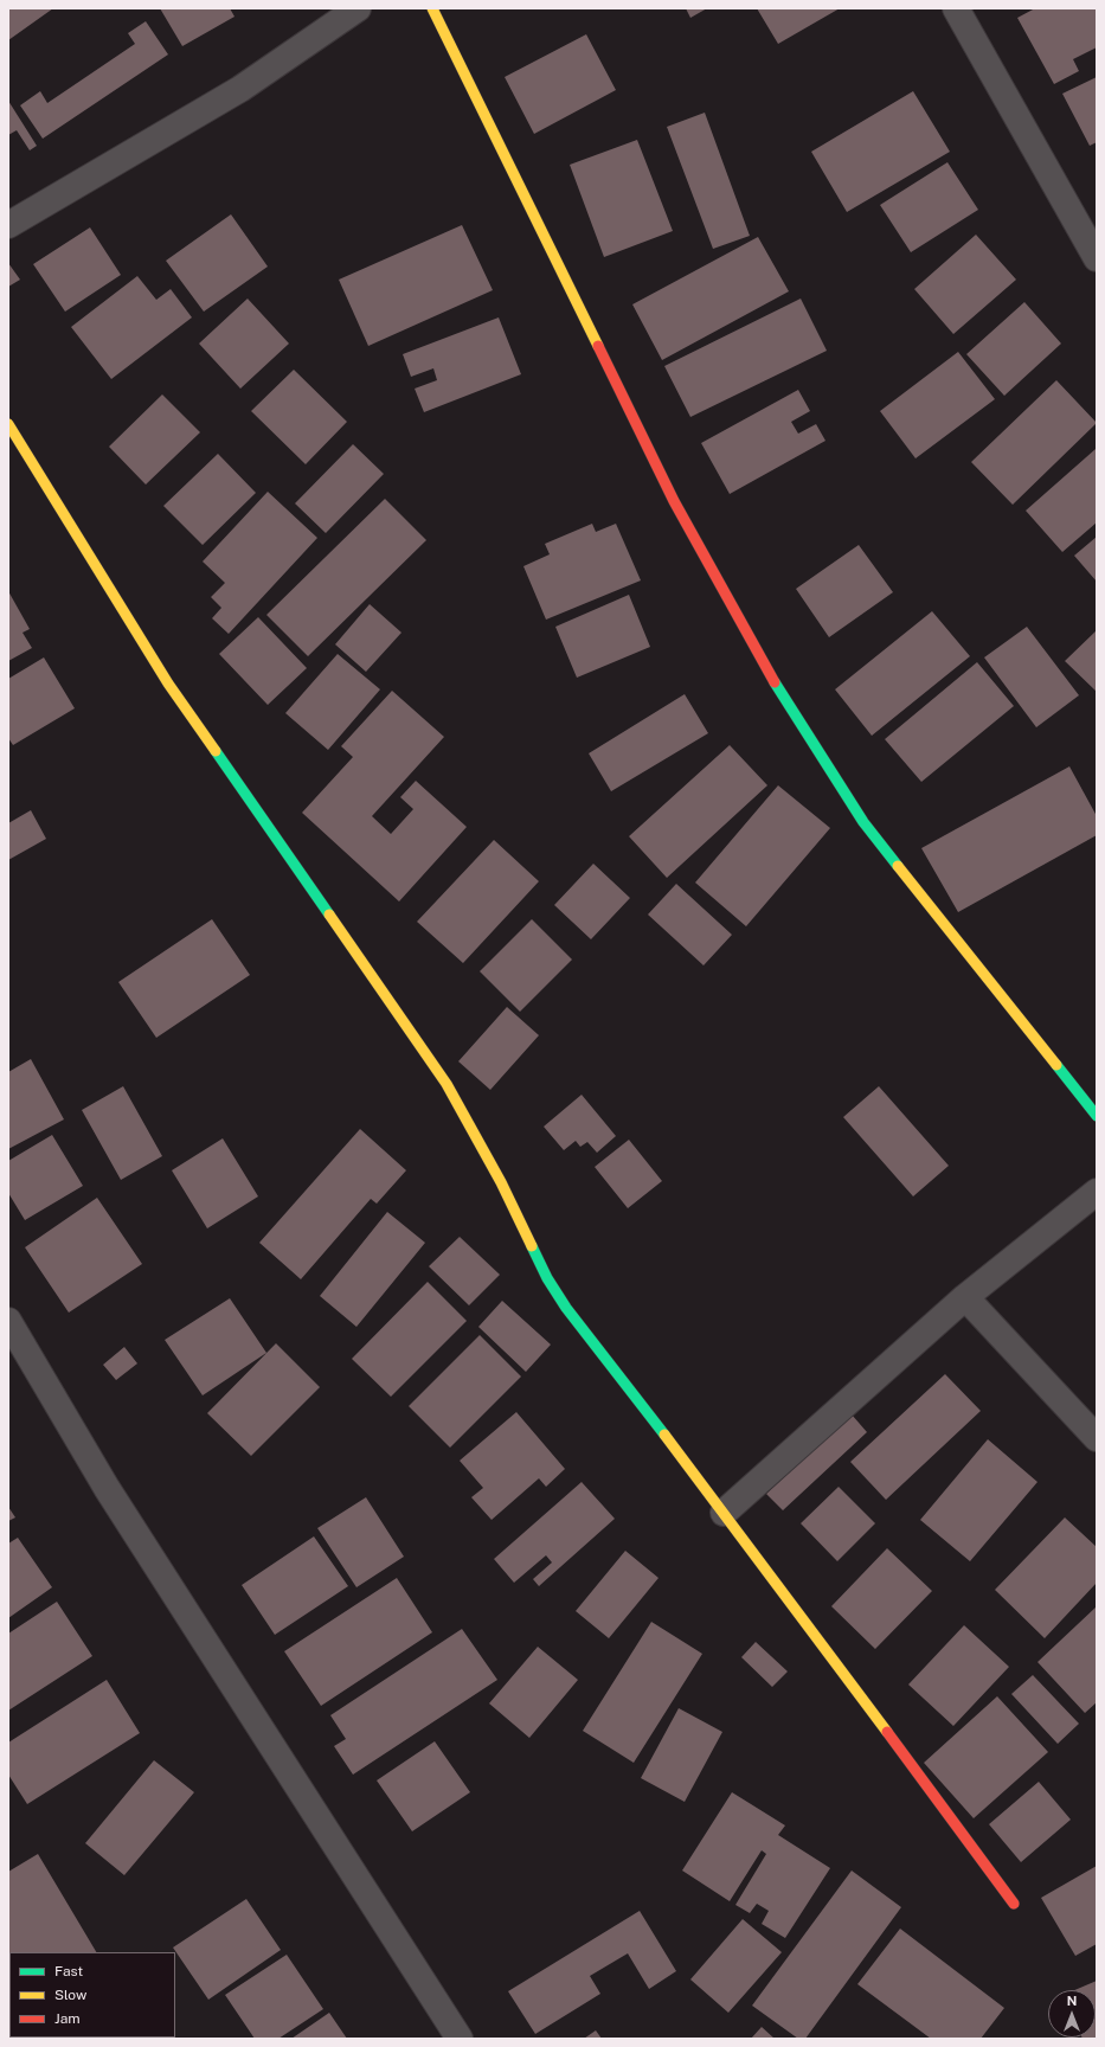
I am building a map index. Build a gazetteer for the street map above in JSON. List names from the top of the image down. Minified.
{"legend":["Fast","Slow","Jam"],"north":"top"}
